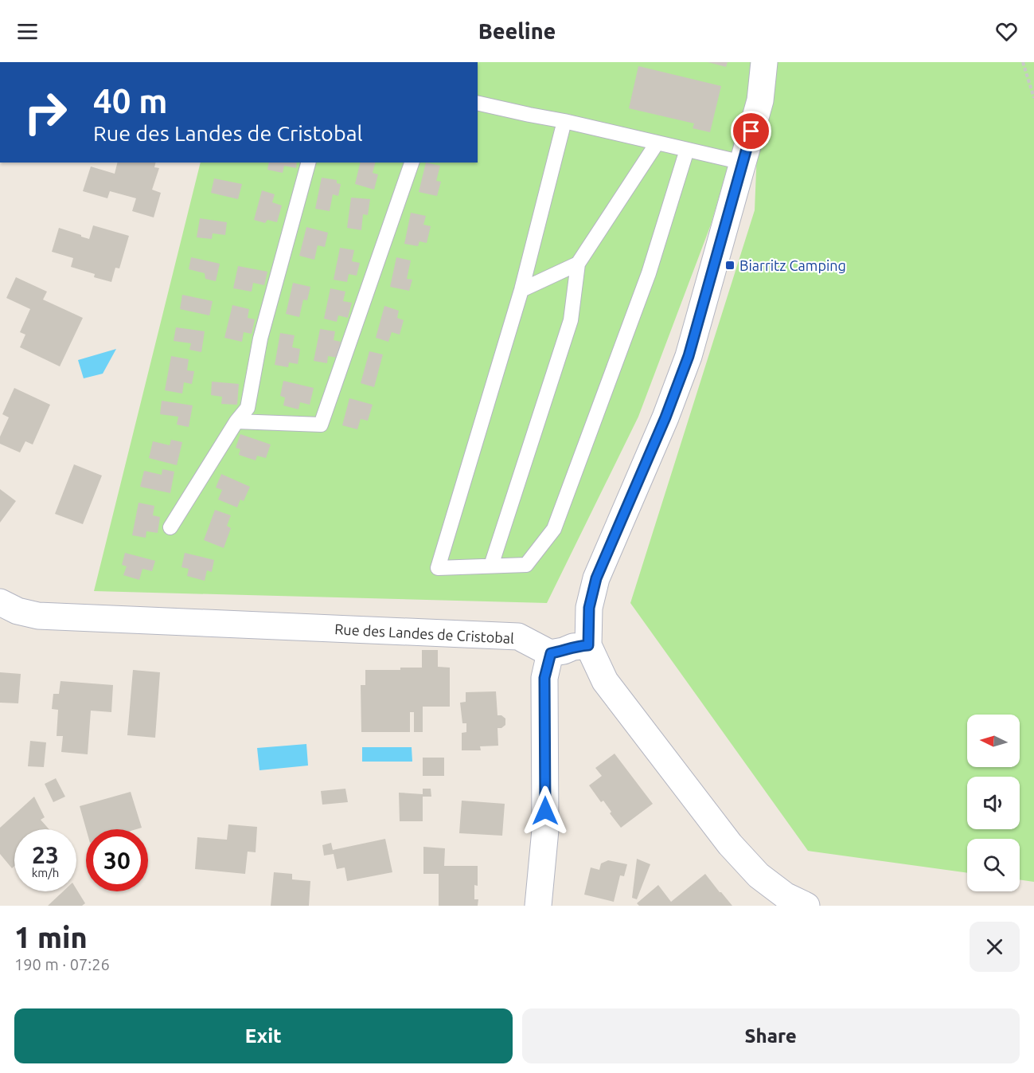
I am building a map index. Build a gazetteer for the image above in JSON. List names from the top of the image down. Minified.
{"streets":{"street":["Rue des Landes de Cristobal"]},"places":{"transit":["Biarritz Camping"]},"north":"left","page":{"header":"Beeline","turn":["40 m","Rue des Landes de Cristobal"],"speed":"23 km/h","limit":"30","heading":["1 min","190 m · 07:26"],"buttons":["Exit","Share"]}}
